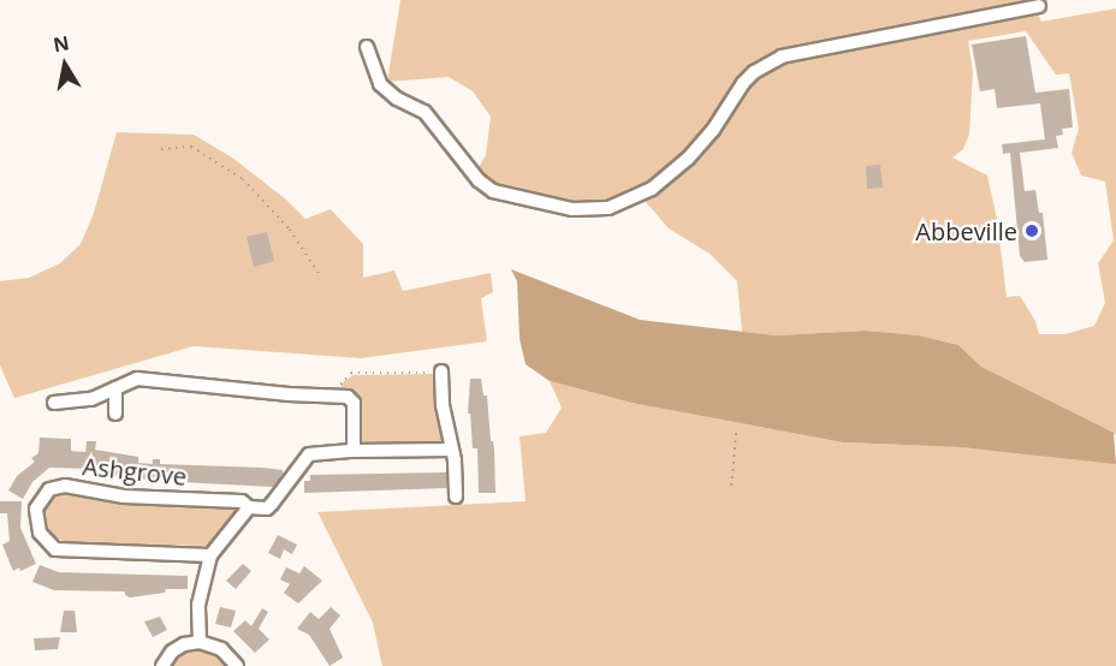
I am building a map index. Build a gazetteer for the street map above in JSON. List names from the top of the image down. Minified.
{"streets":{"street":["Ashgrove"]},"places":["Abbeville"],"north":"top"}
